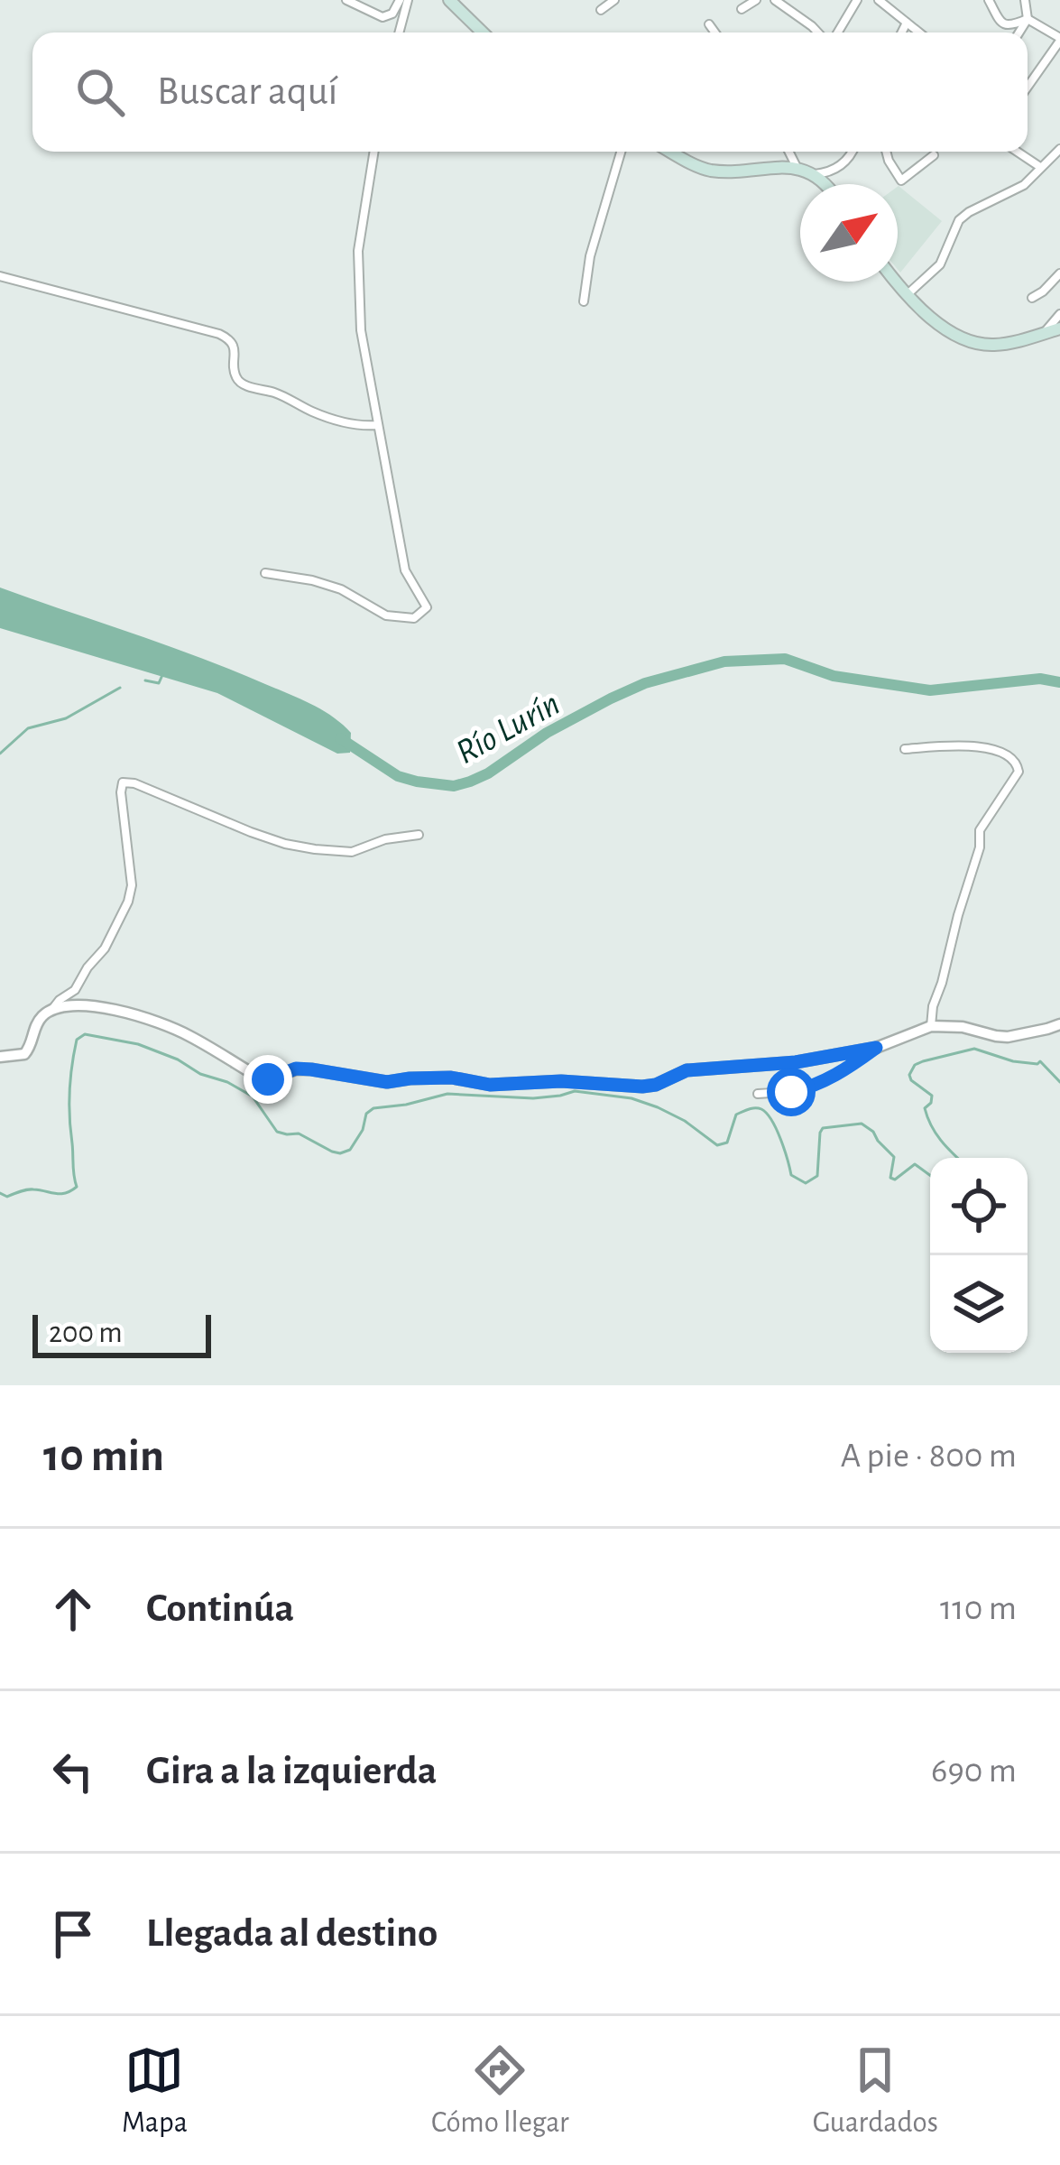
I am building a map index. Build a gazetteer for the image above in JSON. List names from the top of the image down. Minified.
{"water":["Río Lurín"],"scale_bar":"200 m","north":"top right","page":{"search":"Buscar aquí","scale":"200 m","heading":["10 min","A pie · 800 m"],"list":[["Continúa","110 m"],["Gira a la izquierda","690 m"],"Llegada al destino"],"nav":["Mapa","Cómo llegar","Guardados"]}}
